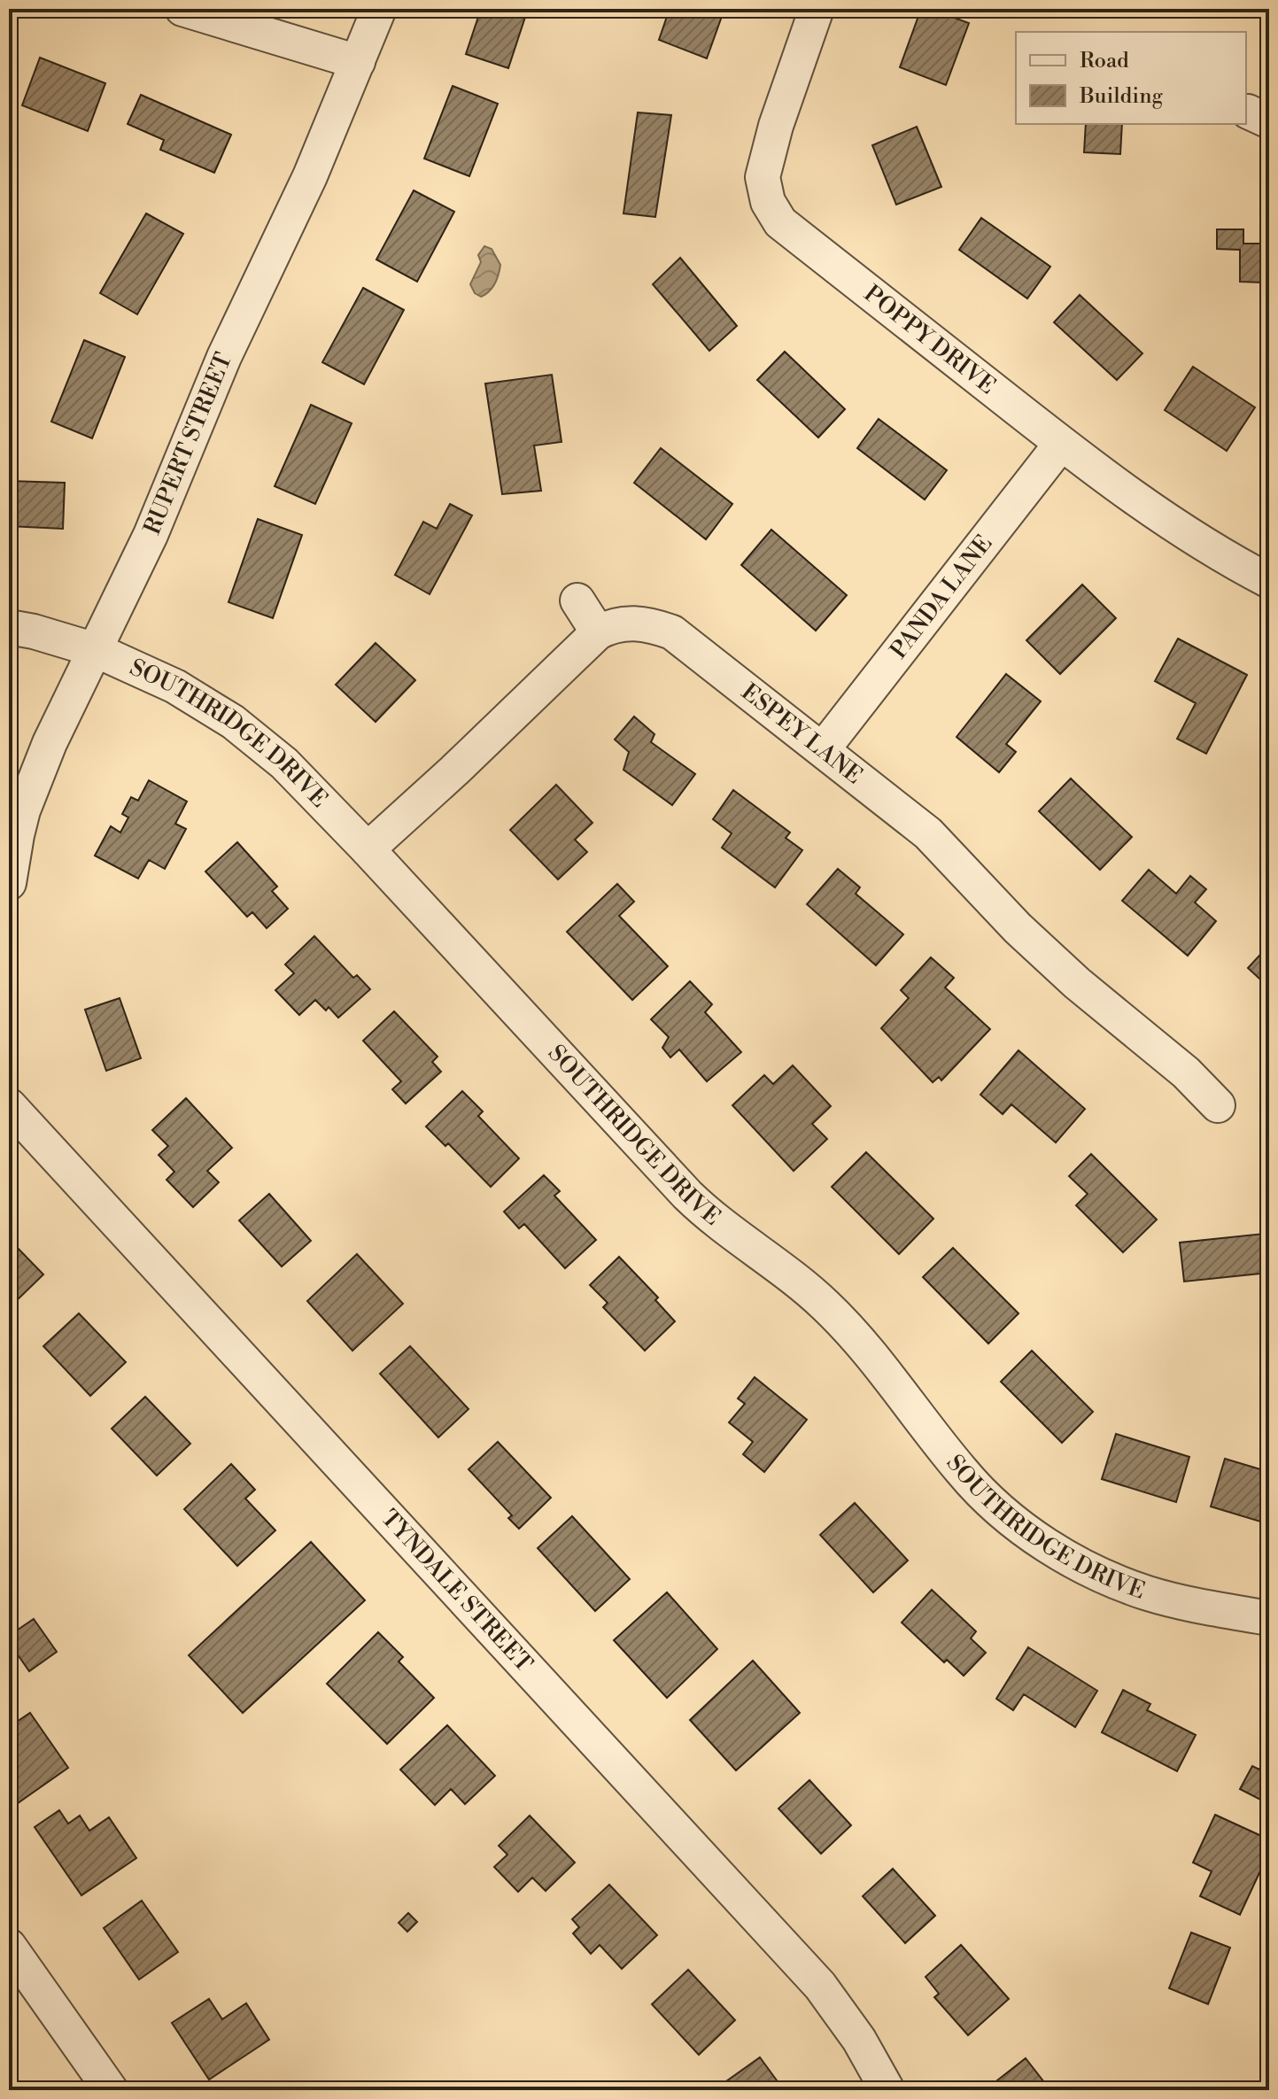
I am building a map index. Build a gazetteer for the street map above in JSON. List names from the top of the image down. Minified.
{"streets":{"street":["POPPY DRIVE","RUPERT STREET","PANDA LANE","ESPEY LANE","SOUTHRIDGE DRIVE","TYNDALE STREET"]},"crossings":[["POPPY DRIVE","PANDA LANE"],["RUPERT STREET","SOUTHRIDGE DRIVE"],["PANDA LANE","ESPEY LANE"],["ESPEY LANE","SOUTHRIDGE DRIVE"]],"legend":["Road","Building"]}
